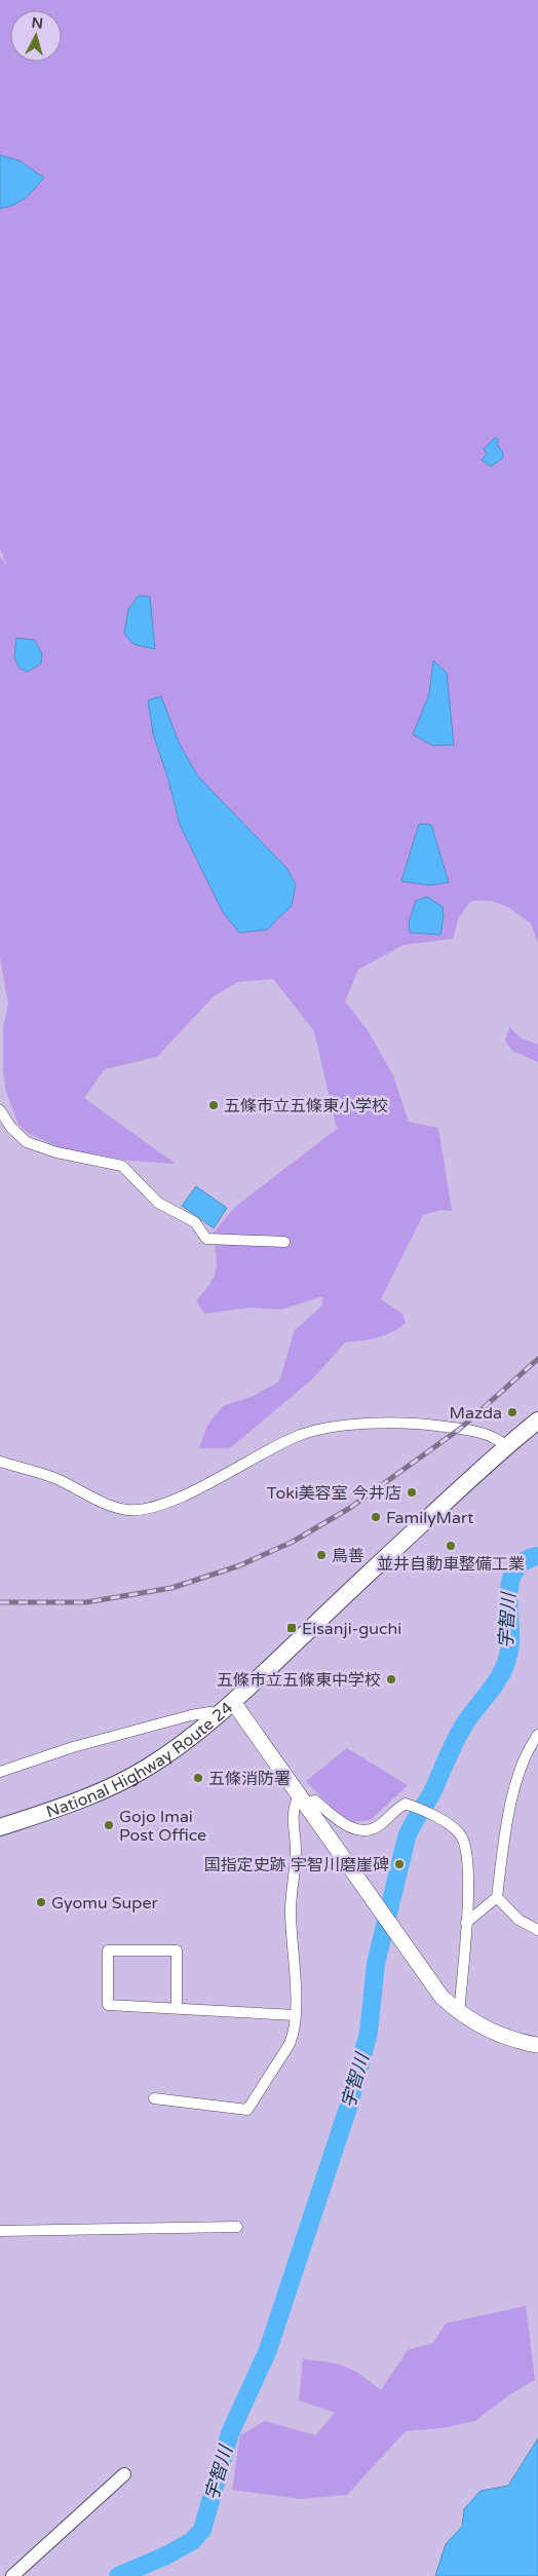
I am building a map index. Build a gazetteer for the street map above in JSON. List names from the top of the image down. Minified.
{"streets":{"highway":["National Highway Route 24"]},"water":["宇智川"],"places":{"other":["五條市立五條東小学校","Mazda","Toki美容室 今井店","FamilyMart","並井自動車整備工業","鳥善","五條市立五條東中学校","五條消防署","Gojo Imai Post Office","国指定史跡 宇智川磨崖碑","Gyomu Super"],"transit":["Eisanji-guchi"]},"north":"top"}
